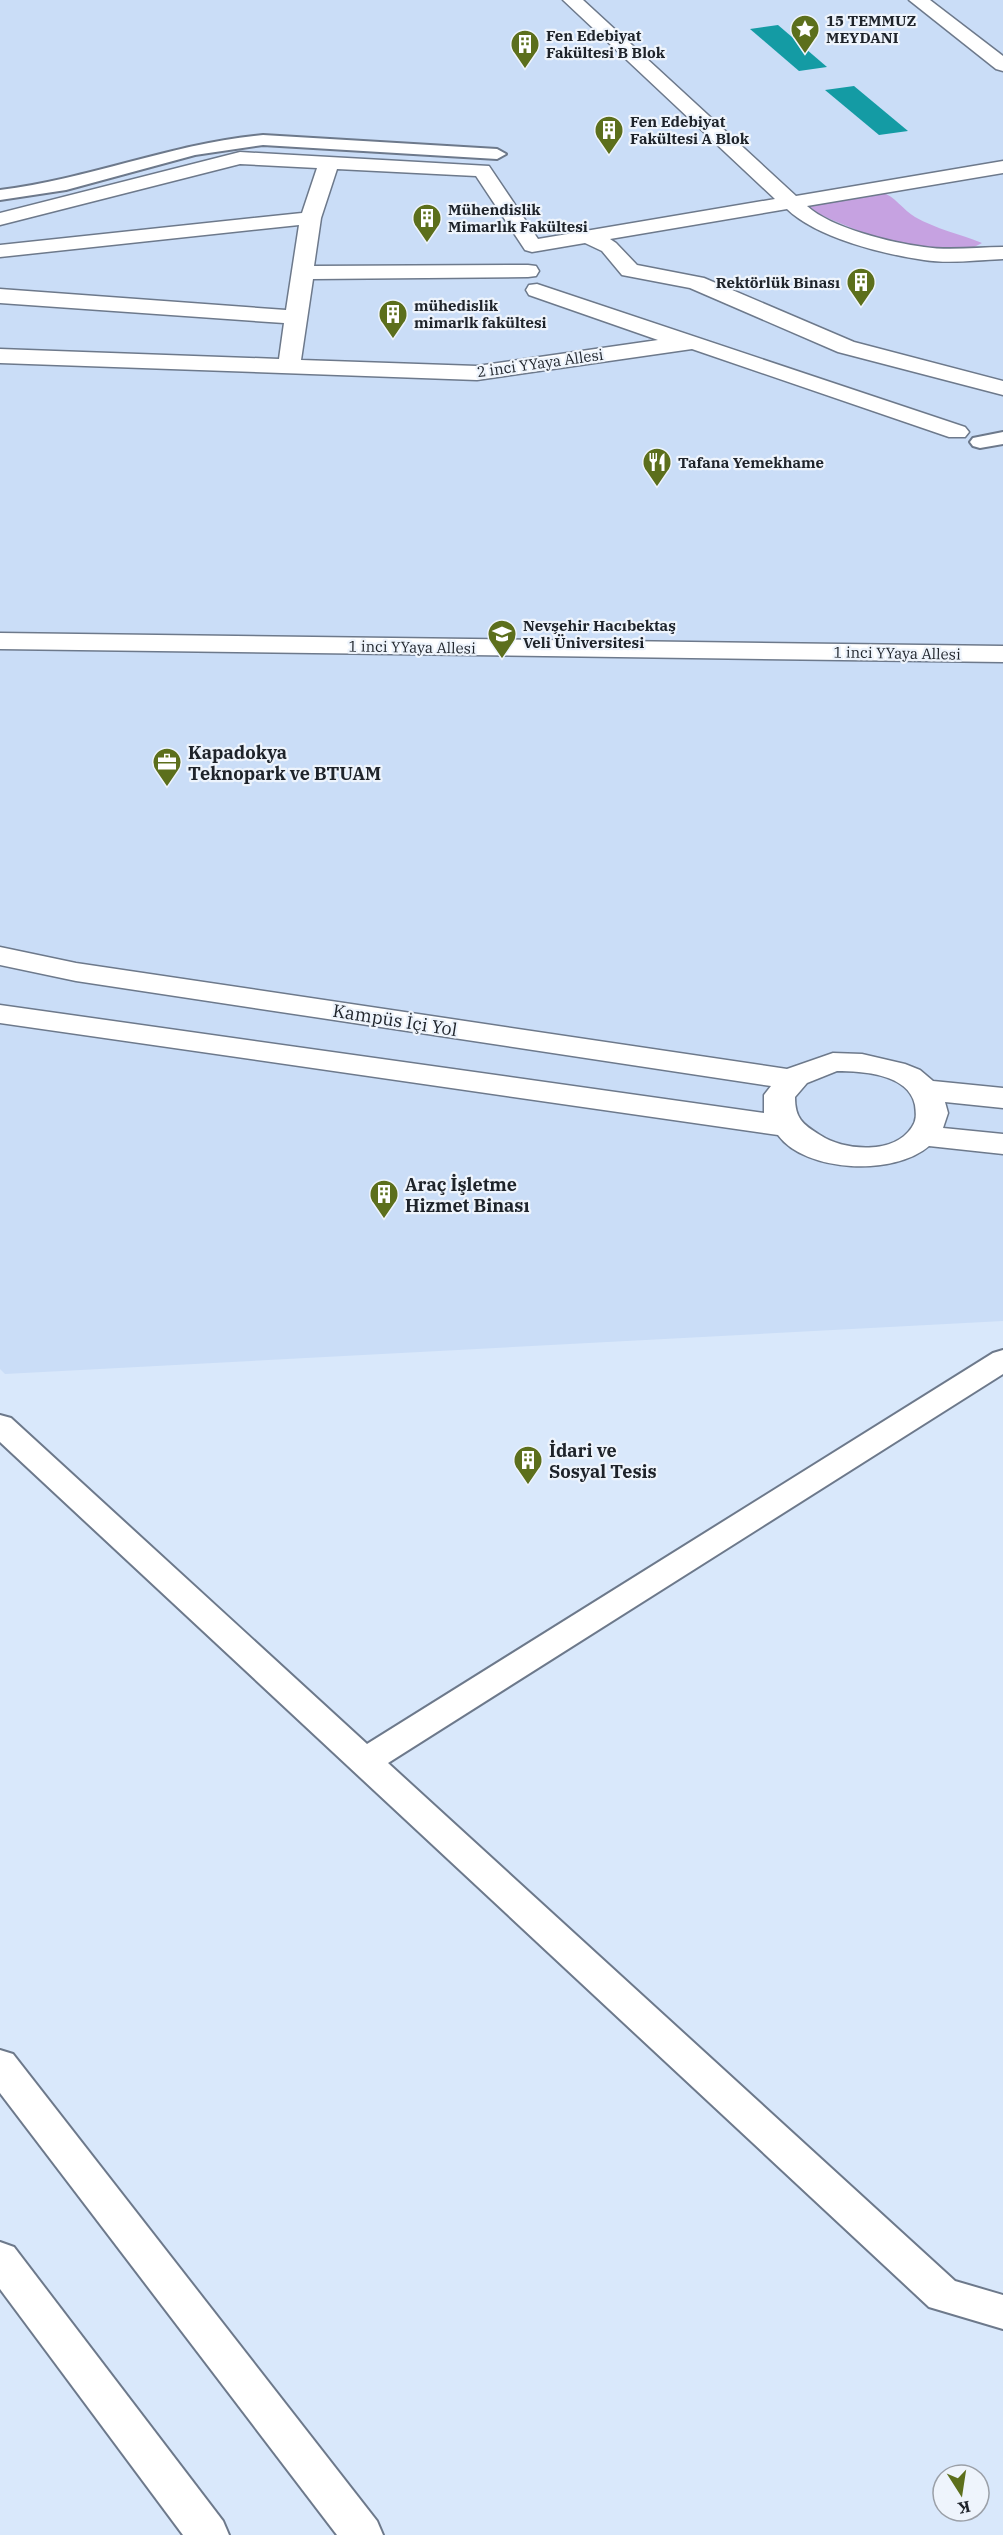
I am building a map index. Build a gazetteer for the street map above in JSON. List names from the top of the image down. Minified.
{"streets":{"street":["2 inci YYaya Allesi","1 inci YYaya Allesi","Kampüs İçi Yol"]},"places":{"place":["15 TEMMUZ MEYDANI"],"building":["Fen Edebiyat Fakültesi B Blok","Fen Edebiyat Fakültesi A Blok","Mühendislik Mimarlık Fakültesi","Rektörlük Binası","mühedislik mimarlk fakültesi","Araç İşletme Hizmet Binası","İdari ve Sosyal Tesis"],"restaurant":["Tafana Yemekhame"],"school or university":["Nevşehir Hacıbektaş Veli Üniversitesi"],"office":["Kapadokya Teknopark ve BTUAM"]},"north":"bottom"}
